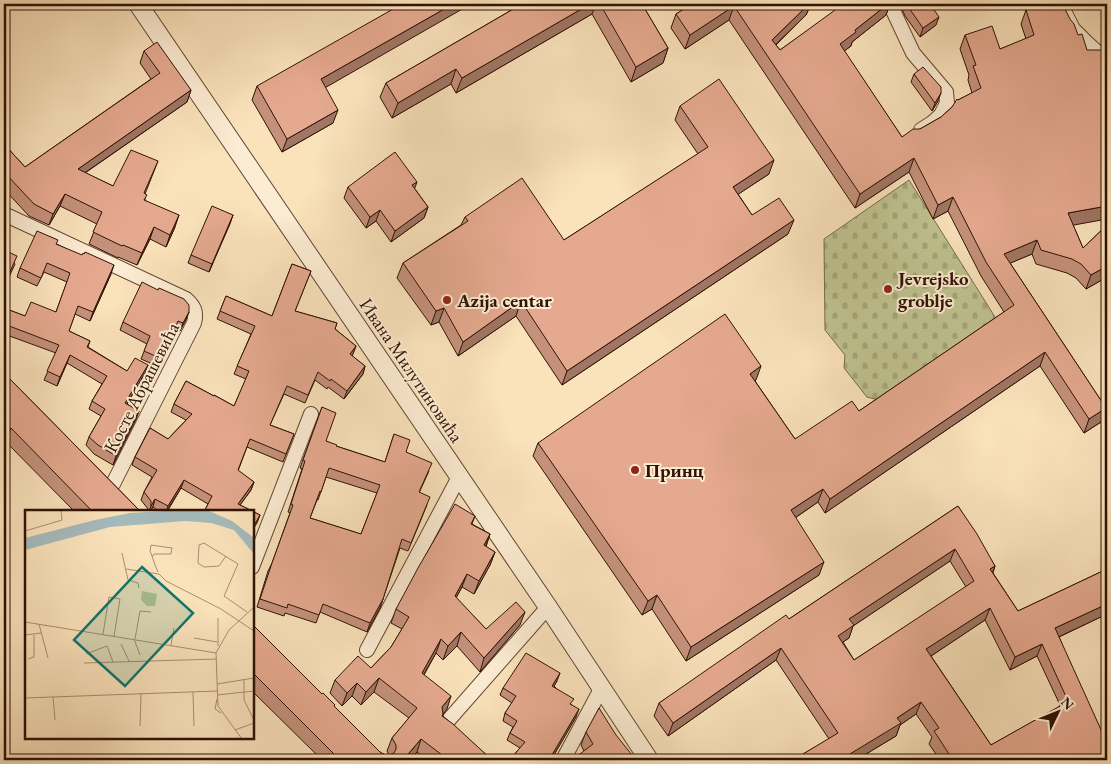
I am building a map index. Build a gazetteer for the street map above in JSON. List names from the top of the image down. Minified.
{"streets":{"street":["Ивана Милутиновића","Косте Абрашевића"]},"places":["Jevrejsko groblje","Azija centar","Принц"],"north":"top right"}
